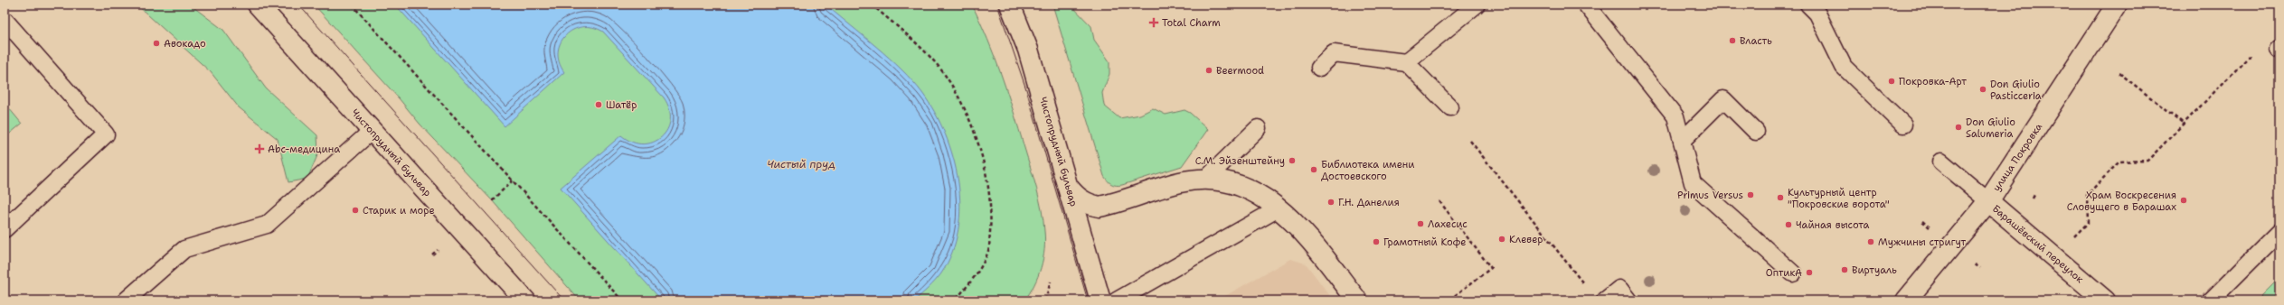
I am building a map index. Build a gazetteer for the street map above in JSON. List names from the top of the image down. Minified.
{"streets":{"main road":["Чистопрудный бульвар","улица Покровка","Барашёвский переулок"]},"crossings":[["улица Покровка","Барашёвский переулок"]],"water":["Чистый пруд"],"places":{"health":["Total Charm","Abc-медицина"],"other":["Власть","Авокадо","Beermood","Покровка-Арт","Don Giulio Pasticceria","Шатёр","Don Giulio Salumeria","С.М. Эйзенштейну","Библиотека имени Достоевского","Primus Versus","Культурный центр \"Покровские ворота\"","Храм Воскресения Словущего в Барашах","Г.Н. Данелия","Старик и море","Лахесис","Чайная высота","Клевер","Грамотный Кофе","Мужчины стригут","Виртуаль","ОптикА"]}}
